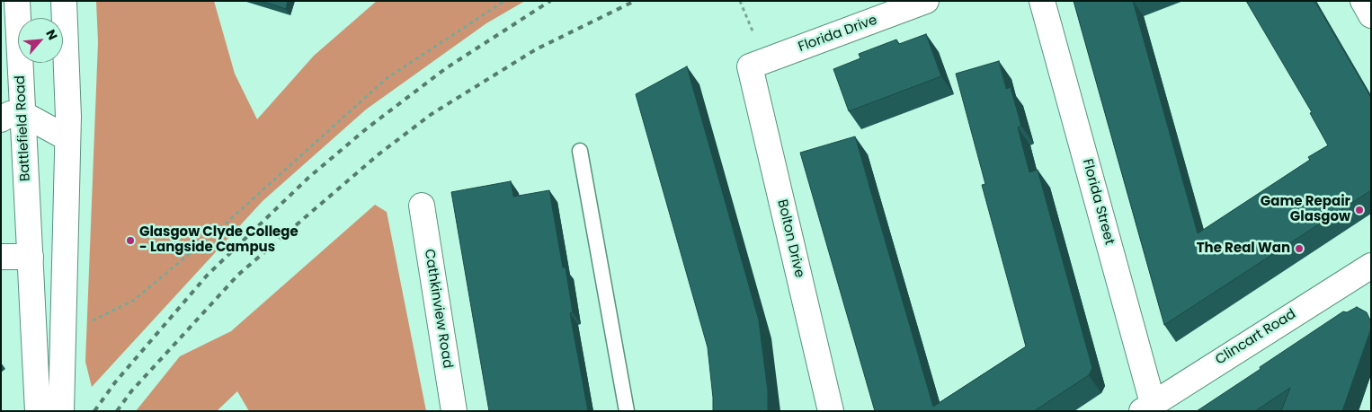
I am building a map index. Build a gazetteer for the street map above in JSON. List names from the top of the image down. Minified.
{"streets":{"street":["Florida Drive","Battlefield Road","Florida Street","Bolton Drive","Cathkinview Road","Clincart Road"]},"crossings":[["Florida Drive","Bolton Drive"],["Florida Street","Clincart Road"]],"places":["Game Repair Glasgow","Glasgow Clyde College - Langside Campus","The Real Wan"],"north":"top right"}
